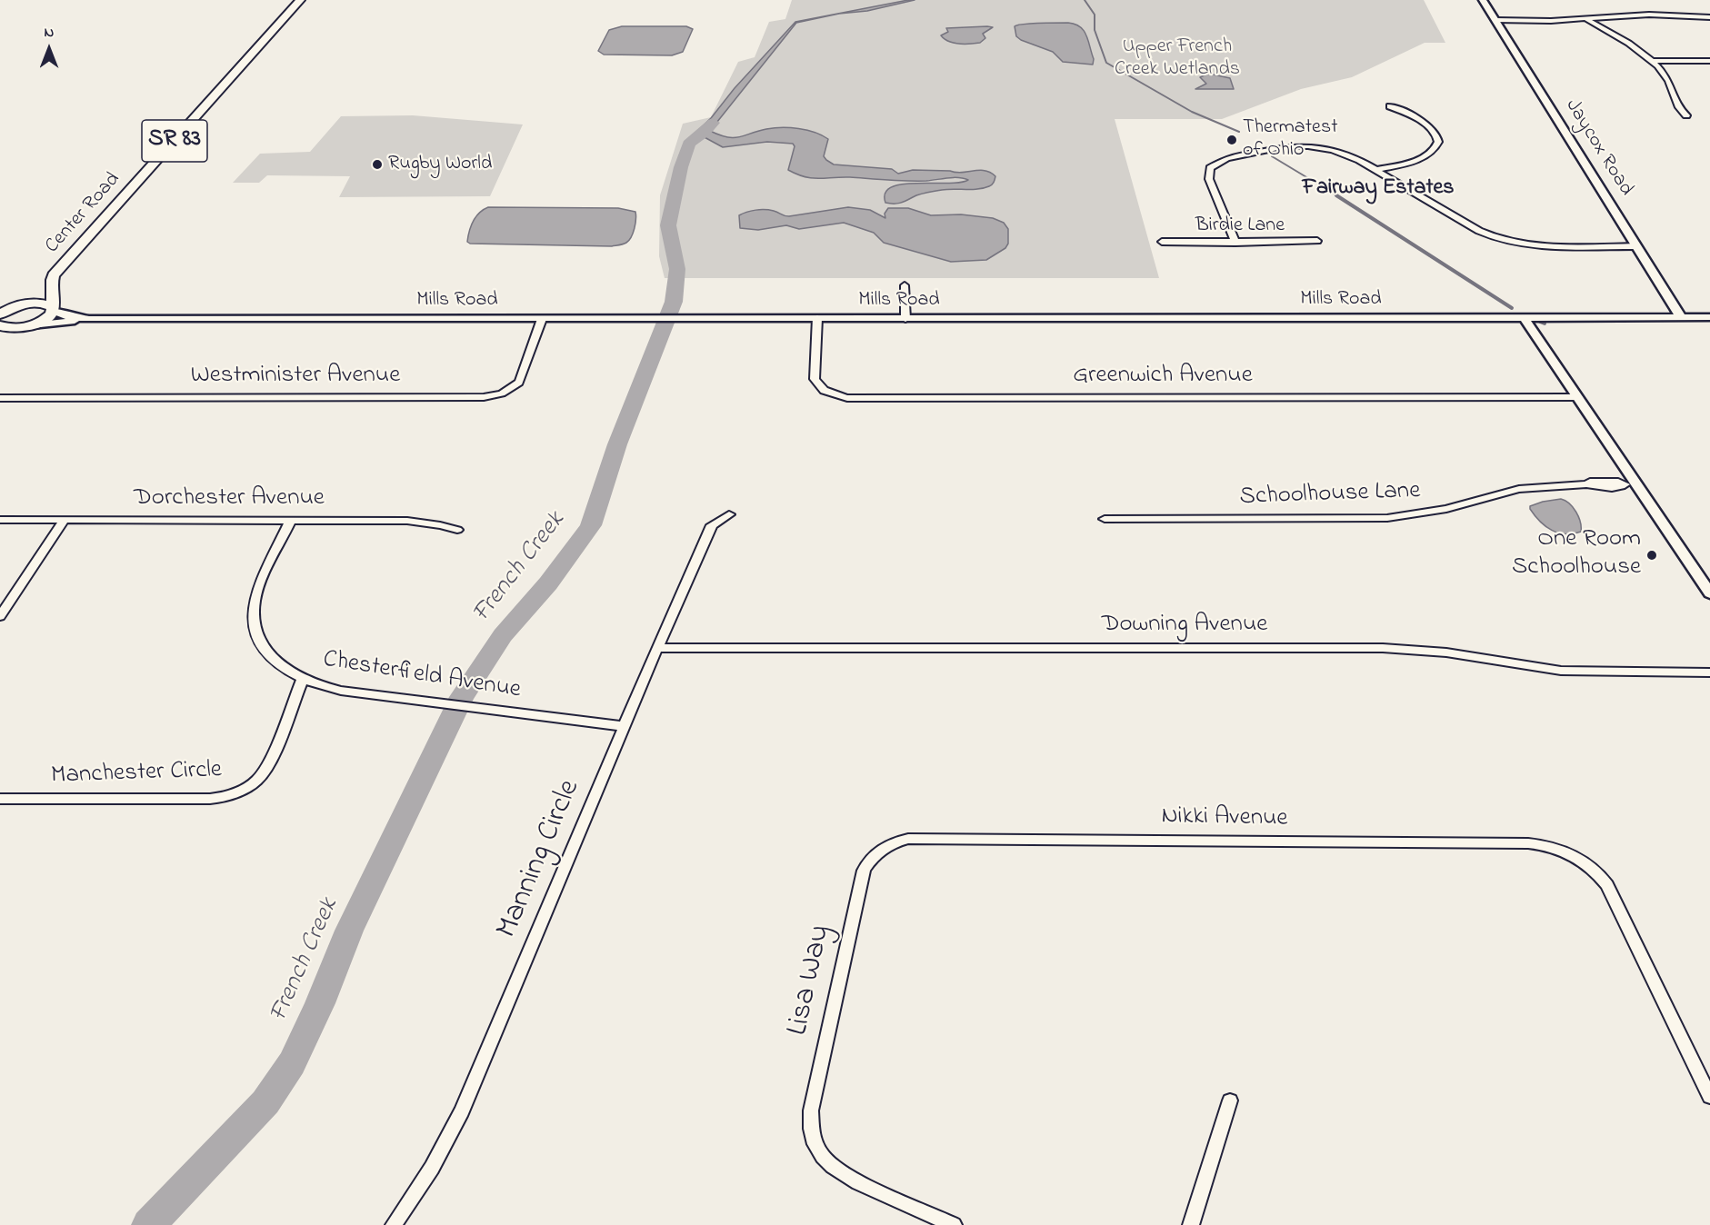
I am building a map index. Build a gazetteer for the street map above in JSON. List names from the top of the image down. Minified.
{"streets":{"main road":["SR 83","Center Road"],"street":["Jaycox Road","Birdie Lane","Mills Road","Westminister Avenue","Greenwich Avenue","Schoolhouse Lane","Dorchester Avenue","Downing Avenue","Chesterfield Avenue","Manchester Circle","Nikki Avenue","Manning Circle","Lisa Way"]},"crossings":[["Jaycox Road","Mills Road"],["Center Road","Mills Road"],["Mills Road","Westminister Avenue"],["Mills Road","Greenwich Avenue"],["Dorchester Avenue","Chesterfield Avenue"],["Downing Avenue","Manning Circle"],["Chesterfield Avenue","Manchester Circle"],["Chesterfield Avenue","Manning Circle"],["Nikki Avenue","Lisa Way"]],"districts":["Fairway Estates"],"water":["French Creek"],"parks":["Upper French Creek Wetlands"],"places":["Thermatest of Ohio","Rugby World","One Room Schoolhouse"],"north":"top"}
